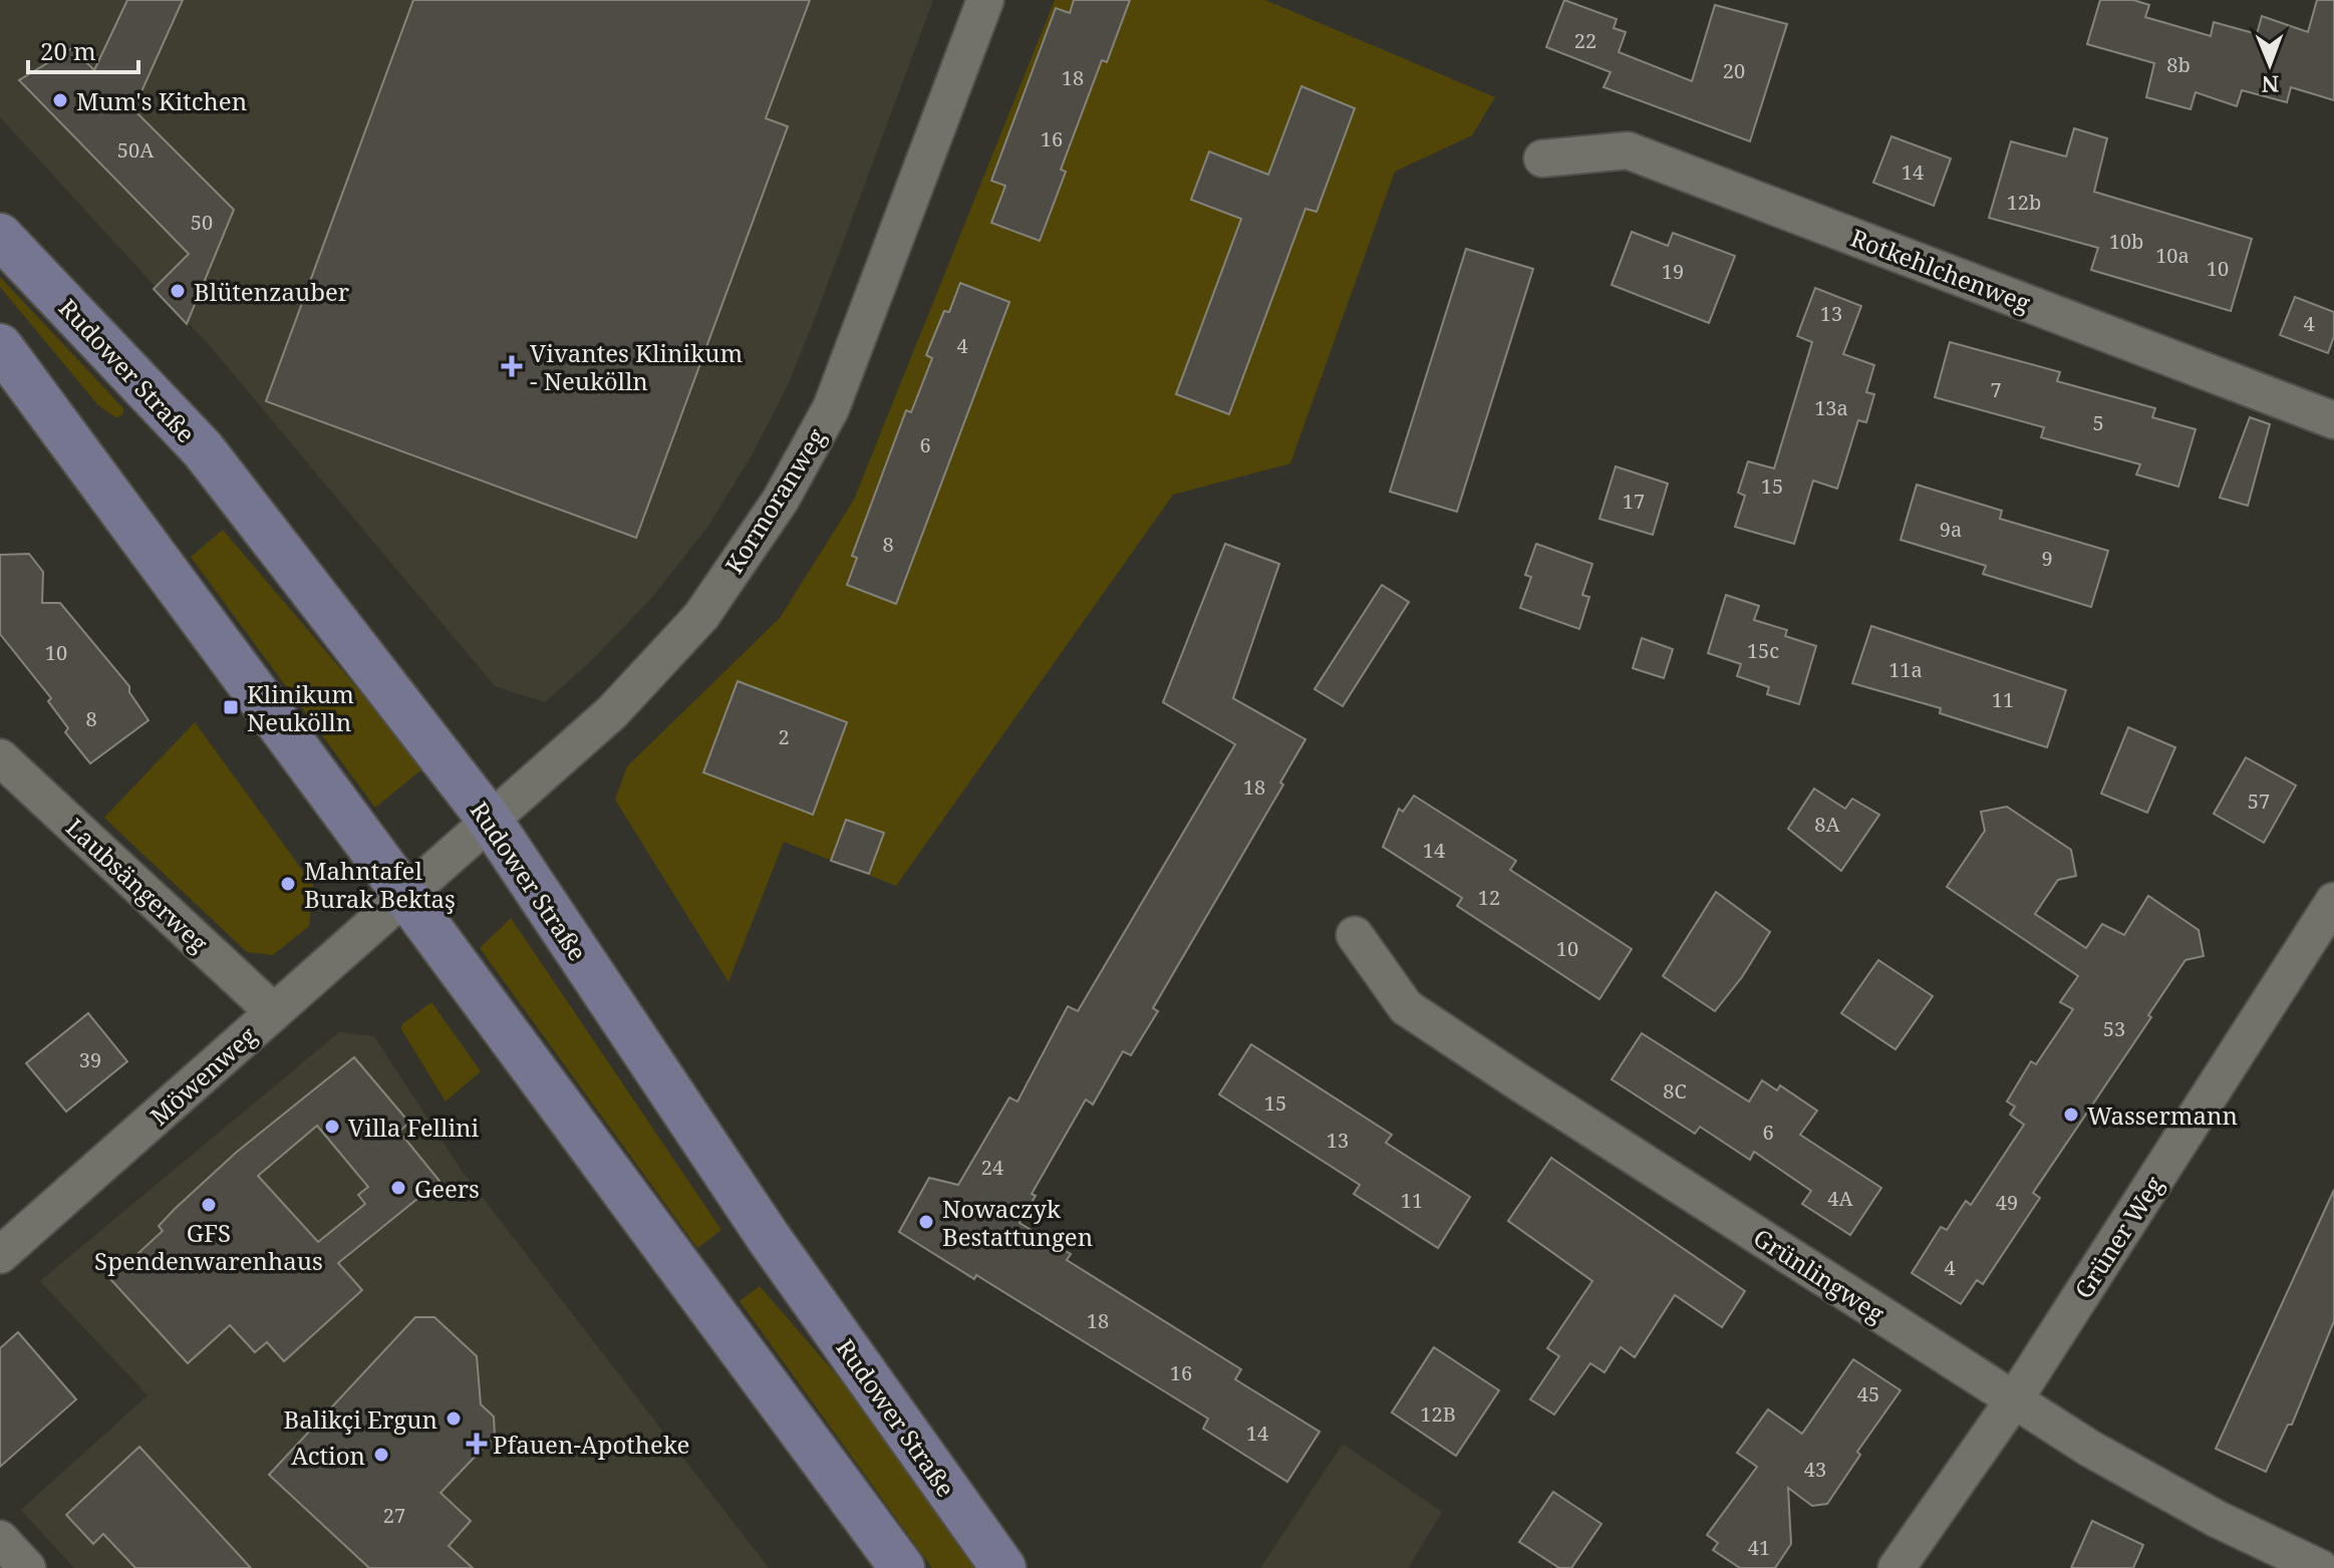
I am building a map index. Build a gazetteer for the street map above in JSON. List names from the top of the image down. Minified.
{"streets":{"main road":["Rudower Straße"],"street":["Rotkehlchenweg","Kormoranweg","Laubsängerweg","Möwenweg","Grüner Weg","Grünlingweg"]},"crossings":[["Rudower Straße","Kormoranweg"],["Kormoranweg","Möwenweg"],["Laubsängerweg","Möwenweg"],["Grüner Weg","Grünlingweg"]],"places":{"other":["Mum's Kitchen","Blütenzauber","Mahntafel Burak Bektaş","Wassermann","Villa Fellini","Geers","GFS Spendenwarenhaus","Nowaczyk Bestattungen","Balikçi Ergun","Action"],"health":["Vivantes Klinikum - Neukölln","Pfauen-Apotheke"],"transit":["Klinikum Neukölln"]},"house_numbers":["22","8b","20","18","16","50A","14","12b","50","10b","10a","10","19","13","4","4","7","13a","5","6","15","17","9a","8","9","15c","10","11a","11","8","2","18","57","8A","14","12","10","53","39","8C","15","6","13","24","4A","11","49","4","18","16","45","12B","14","43","27","41"],"scale_bar":"20 m","north":"bottom"}
